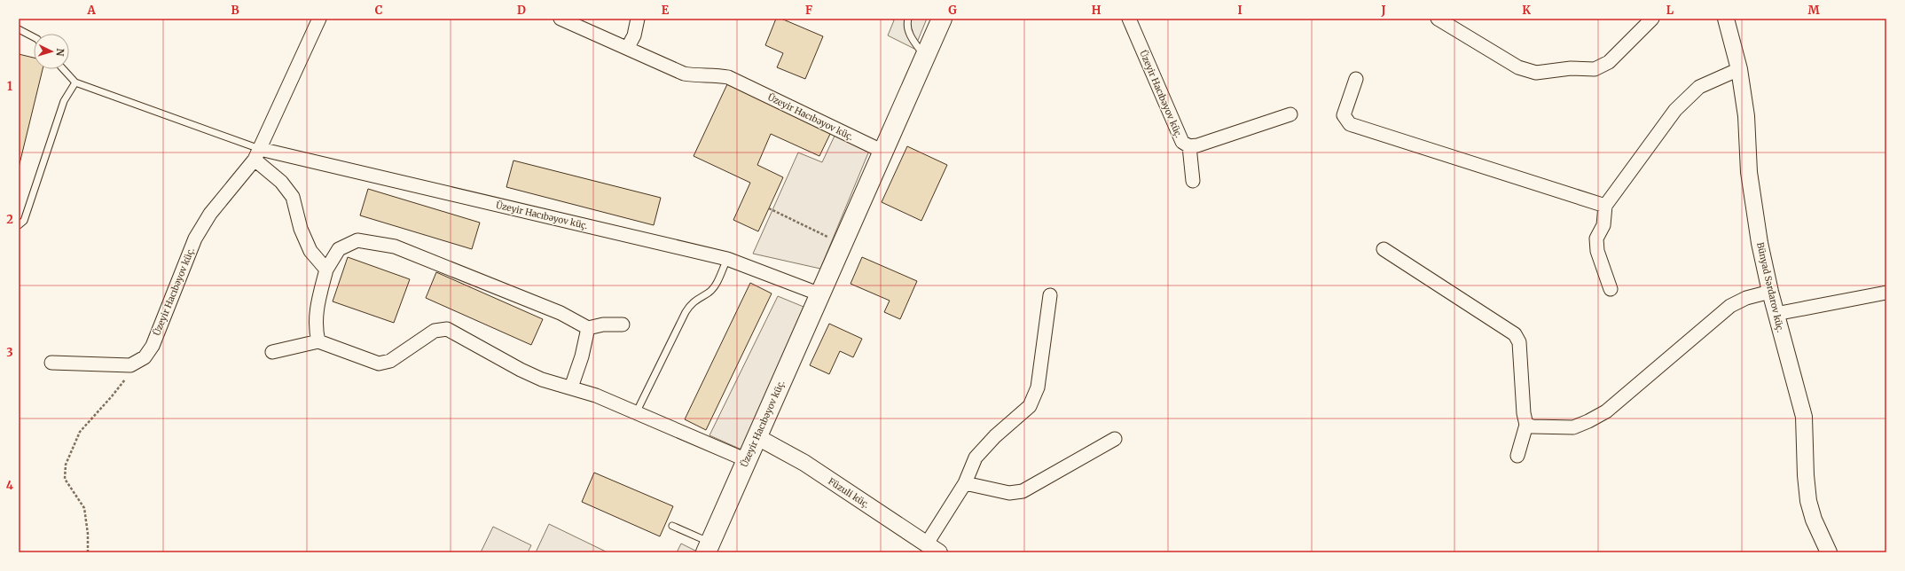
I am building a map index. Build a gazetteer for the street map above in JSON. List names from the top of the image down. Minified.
{"streets":{"main road":["Üzeyir Hacıbəyov küç."],"street":["Bünyad Sərdarov küç.","Füzuli küç."]},"crossings":[["Üzeyir Hacıbəyov küç.","Füzuli küç."]],"north":"right","grid":{"columns":["A","B","C","D","E","F","G","H","I","J","K","L","M"],"rows":["1","2","3","4"]}}
